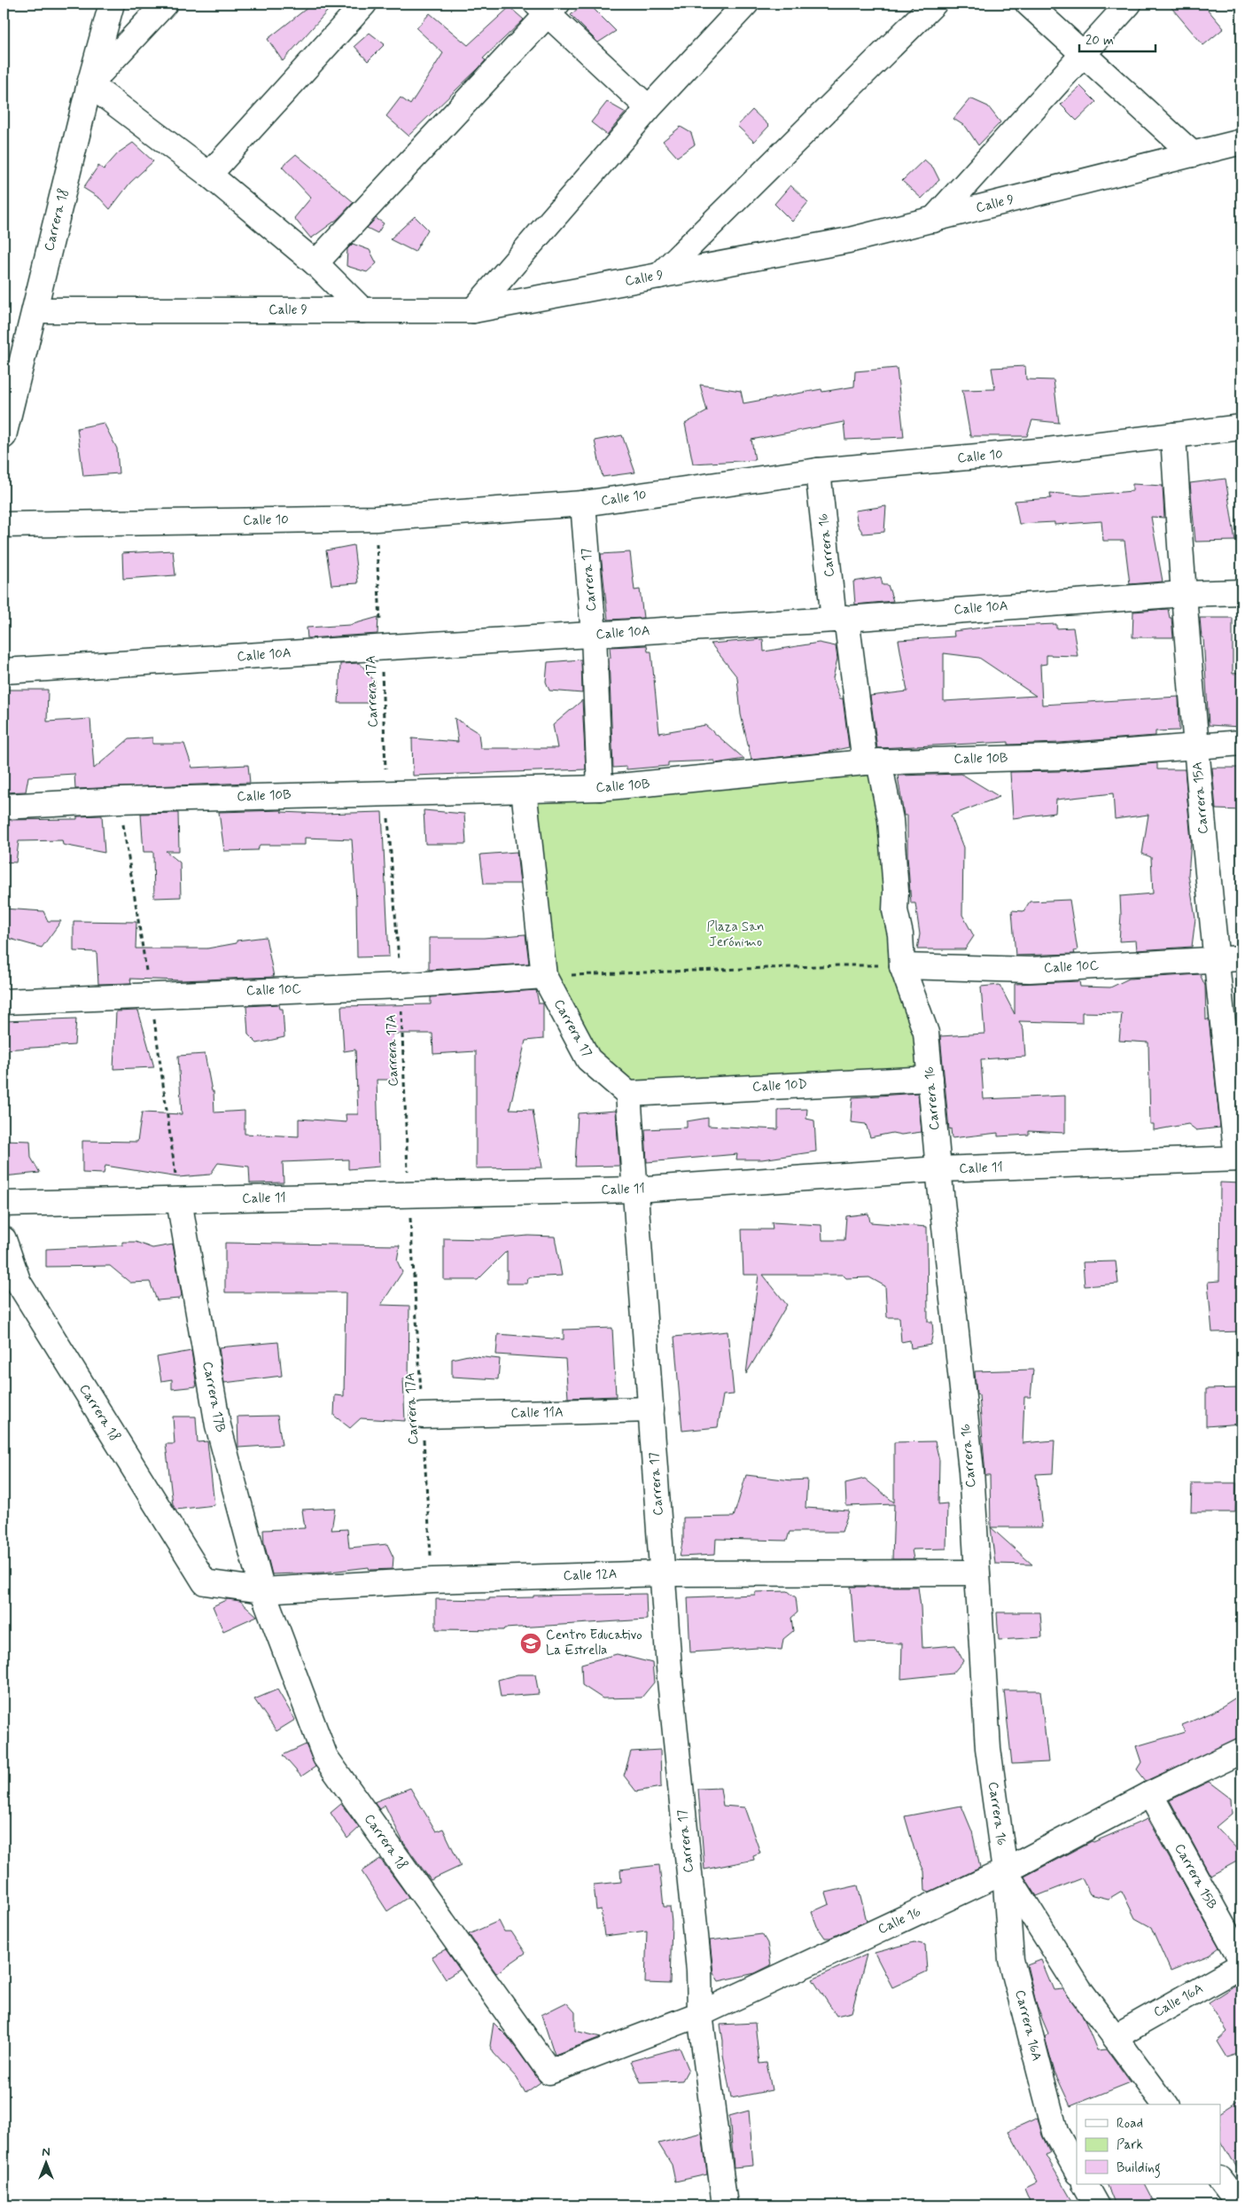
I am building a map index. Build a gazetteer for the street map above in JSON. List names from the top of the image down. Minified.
{"streets":{"street":["Calle 9","Carrera 18","Calle 10","Carrera 16","Carrera 17","Calle 10A","Calle 10B","Carrera 15A","Calle 10C","Calle 10D","Calle 11","Carrera 17B","Calle 11A","Calle 12A","Carrera 15B","Calle 16","Calle 16A","Carrera 16A"],"path":["Carrera 17A"]},"crossings":[["Calle 9","Carrera 18"],["Carrera 18","Carrera 17B"],["Carrera 18","Calle 12A"],["Carrera 18","Calle 16"],["Calle 10","Carrera 16"],["Calle 10","Carrera 17"],["Calle 10","Carrera 17A"],["Calle 10","Carrera 15A"],["Carrera 16","Calle 10A"],["Carrera 16","Calle 10B"],["Carrera 16","Calle 10C"],["Carrera 16","Calle 10D"],["Carrera 16","Calle 11"],["Carrera 16","Calle 12A"],["Carrera 16","Calle 16"],["Carrera 16","Calle 16A"],["Carrera 16","Carrera 16A"],["Carrera 17","Calle 10A"],["Carrera 17","Calle 10B"],["Carrera 17","Calle 10C"],["Carrera 17","Calle 10D"],["Carrera 17","Calle 11"],["Carrera 17","Calle 11A"],["Carrera 17","Calle 12A"],["Carrera 17","Calle 16"],["Calle 10A","Carrera 17A"],["Calle 10A","Carrera 15A"],["Carrera 17A","Calle 10B"],["Carrera 17A","Calle 10C"],["Carrera 17A","Calle 11"],["Carrera 17A","Calle 11A"],["Carrera 17A","Calle 12A"],["Calle 10B","Carrera 15A"],["Carrera 15A","Calle 10C"],["Carrera 15A","Calle 11"],["Calle 11","Carrera 17B"],["Carrera 17B","Calle 12A"],["Carrera 15B","Calle 16"],["Calle 16","Carrera 16A"]],"parks":["Plaza San Jerónimo"],"places":{"school or university":["Centro Educativo La Estrella"]},"legend":["Road","Park","Building"],"scale_bar":"20 m","north":"top"}
